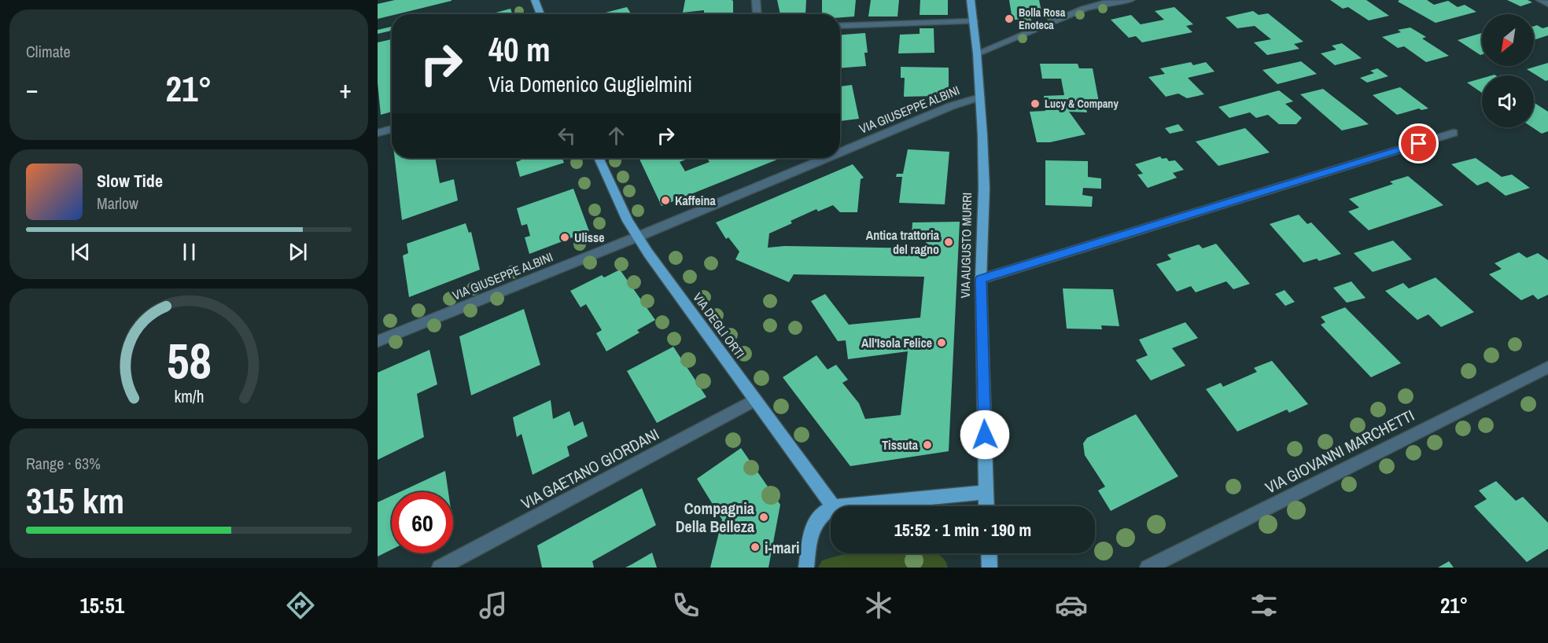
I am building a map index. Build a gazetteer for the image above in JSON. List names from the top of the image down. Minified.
{"streets":{"main road":["VIA AUGUSTO MURRI","VIA DEGLI ORTI"],"street":["VIA GIUSEPPE ALBINI","VIA GIOVANNI MARCHETTI","VIA GAETANO GIORDANI"]},"crossings":[["VIA GIUSEPPE ALBINI","VIA AUGUSTO MURRI"],["VIA GIUSEPPE ALBINI","VIA DEGLI ORTI"],["VIA DEGLI ORTI","VIA GAETANO GIORDANI"]],"places":["Bolla Rosa Enoteca","Lucy & Company","Kaffeina","Ulisse","Antica trattoria del ragno","All'Isola Felice","Tissuta","Compagnia Della Belleza","i-mari"],"north":"bottom left","page":{"tile":["Climate",["Range · 63%","315 km"]],"turn":["40 m","Via Domenico Guglielmini"],"heat":["−","21°","+"],"song":["Slow Tide","Marlow"],"limit":"60","trip":"15:52 · 1 min · 190 m","tabs":["15:51","21°"],"gauge":["58","km/h"]}}
